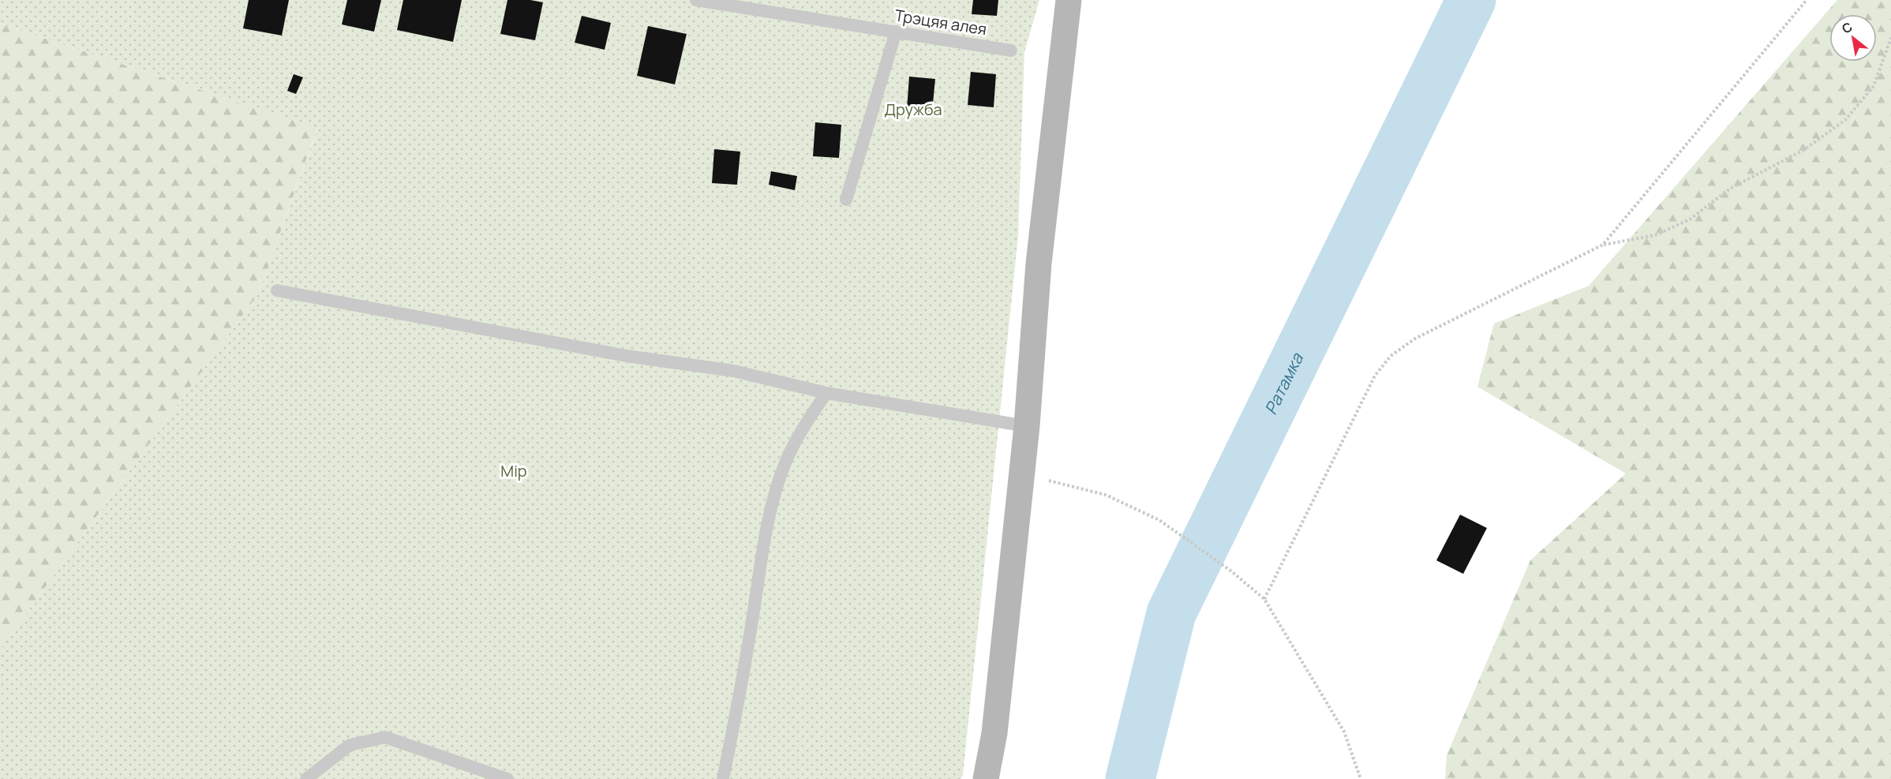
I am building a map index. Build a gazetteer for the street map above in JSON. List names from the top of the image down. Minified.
{"streets":{"lane":["Трэцяя алея"]},"water":["Ратамка"],"parks":["Дружба","Мір"],"north":"top left"}
